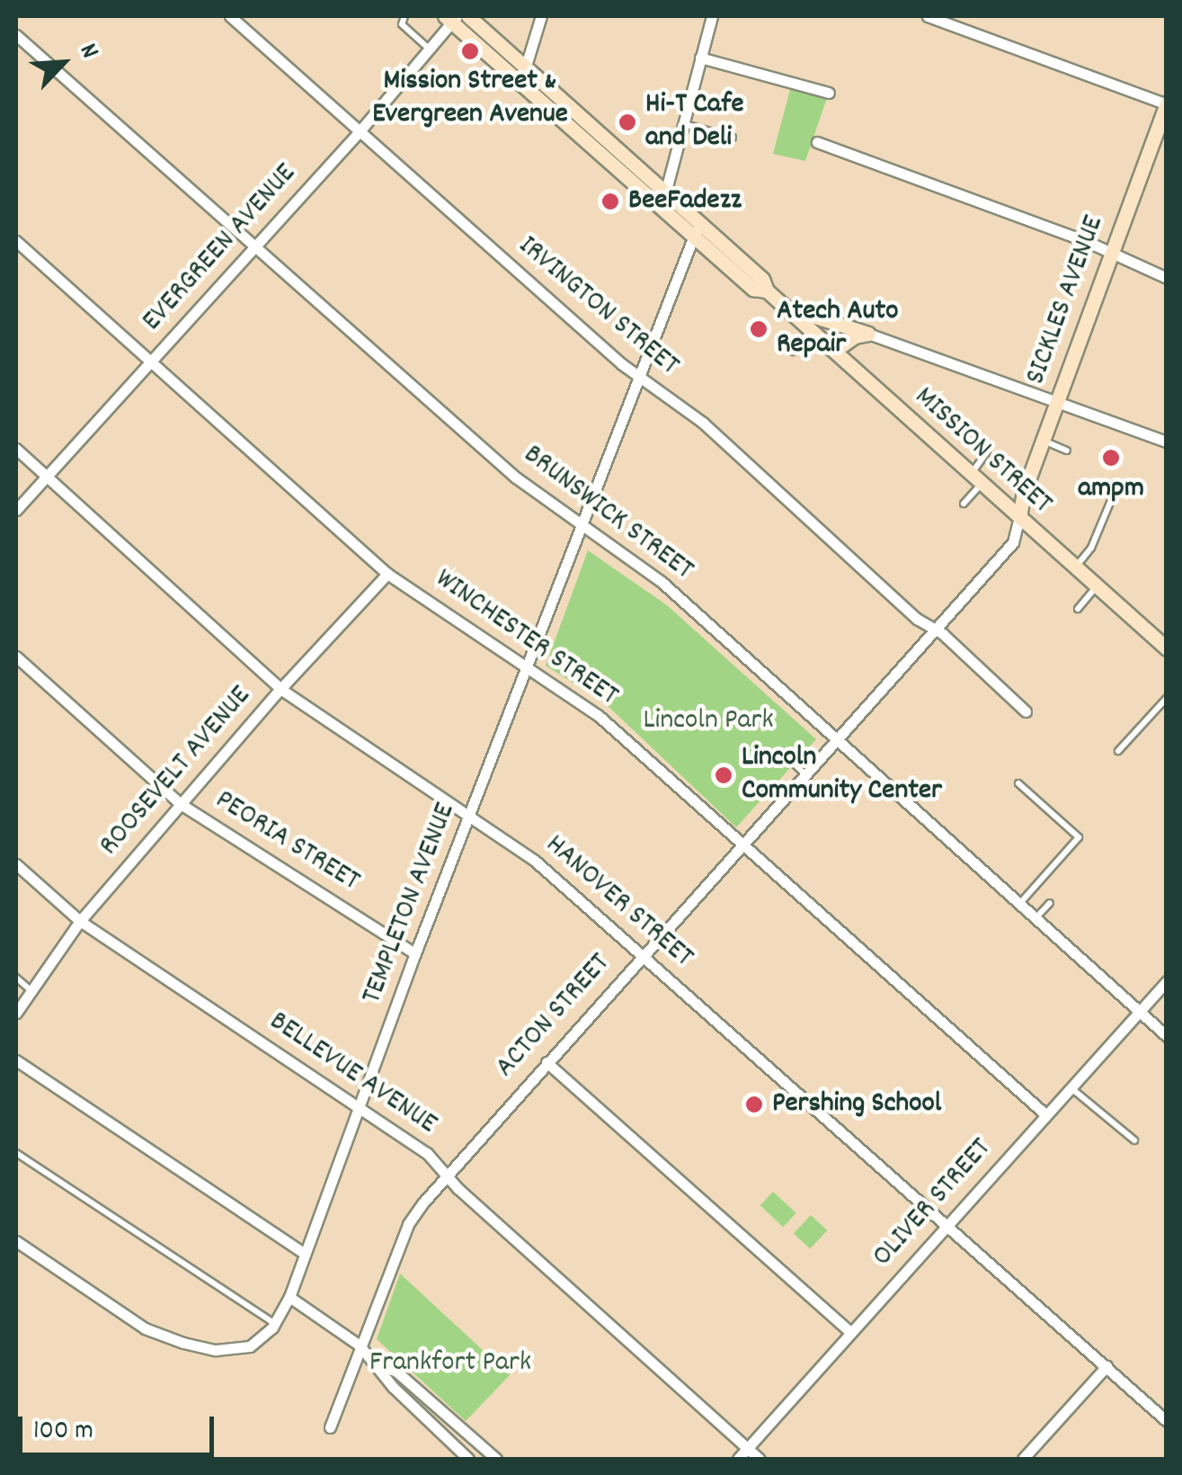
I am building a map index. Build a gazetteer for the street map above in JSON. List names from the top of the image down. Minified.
{"streets":{"main road":["SICKLES AVENUE","MISSION STREET"],"street":["EVERGREEN AVENUE","IRVINGTON STREET","BRUNSWICK STREET","WINCHESTER STREET","ROOSEVELT AVENUE","PEORIA STREET","HANOVER STREET","TEMPLETON AVENUE","ACTON STREET","BELLEVUE AVENUE","OLIVER STREET"]},"crossings":[["EVERGREEN AVENUE","IRVINGTON STREET"],["EVERGREEN AVENUE","MISSION STREET"],["EVERGREEN AVENUE","BRUNSWICK STREET"],["EVERGREEN AVENUE","WINCHESTER STREET"],["EVERGREEN AVENUE","HANOVER STREET"],["SICKLES AVENUE","MISSION STREET"],["SICKLES AVENUE","ACTON STREET"],["IRVINGTON STREET","TEMPLETON AVENUE"],["IRVINGTON STREET","ACTON STREET"],["MISSION STREET","TEMPLETON AVENUE"],["MISSION STREET","ACTON STREET"],["BRUNSWICK STREET","TEMPLETON AVENUE"],["BRUNSWICK STREET","ACTON STREET"],["BRUNSWICK STREET","OLIVER STREET"],["WINCHESTER STREET","ROOSEVELT AVENUE"],["WINCHESTER STREET","TEMPLETON AVENUE"],["WINCHESTER STREET","ACTON STREET"],["WINCHESTER STREET","OLIVER STREET"],["ROOSEVELT AVENUE","PEORIA STREET"],["ROOSEVELT AVENUE","HANOVER STREET"],["ROOSEVELT AVENUE","BELLEVUE AVENUE"],["PEORIA STREET","TEMPLETON AVENUE"],["HANOVER STREET","TEMPLETON AVENUE"],["HANOVER STREET","ACTON STREET"],["HANOVER STREET","OLIVER STREET"],["TEMPLETON AVENUE","BELLEVUE AVENUE"],["ACTON STREET","BELLEVUE AVENUE"],["BELLEVUE AVENUE","OLIVER STREET"]],"parks":["Lincoln Park","Frankfort Park"],"places":["Mission Street & Evergreen Avenue","Hi-T Cafe and Deli","BeeFadezz","Atech Auto Repair","ampm","Lincoln Community Center","Pershing School"],"scale_bar":"100 m","north":"top right"}
